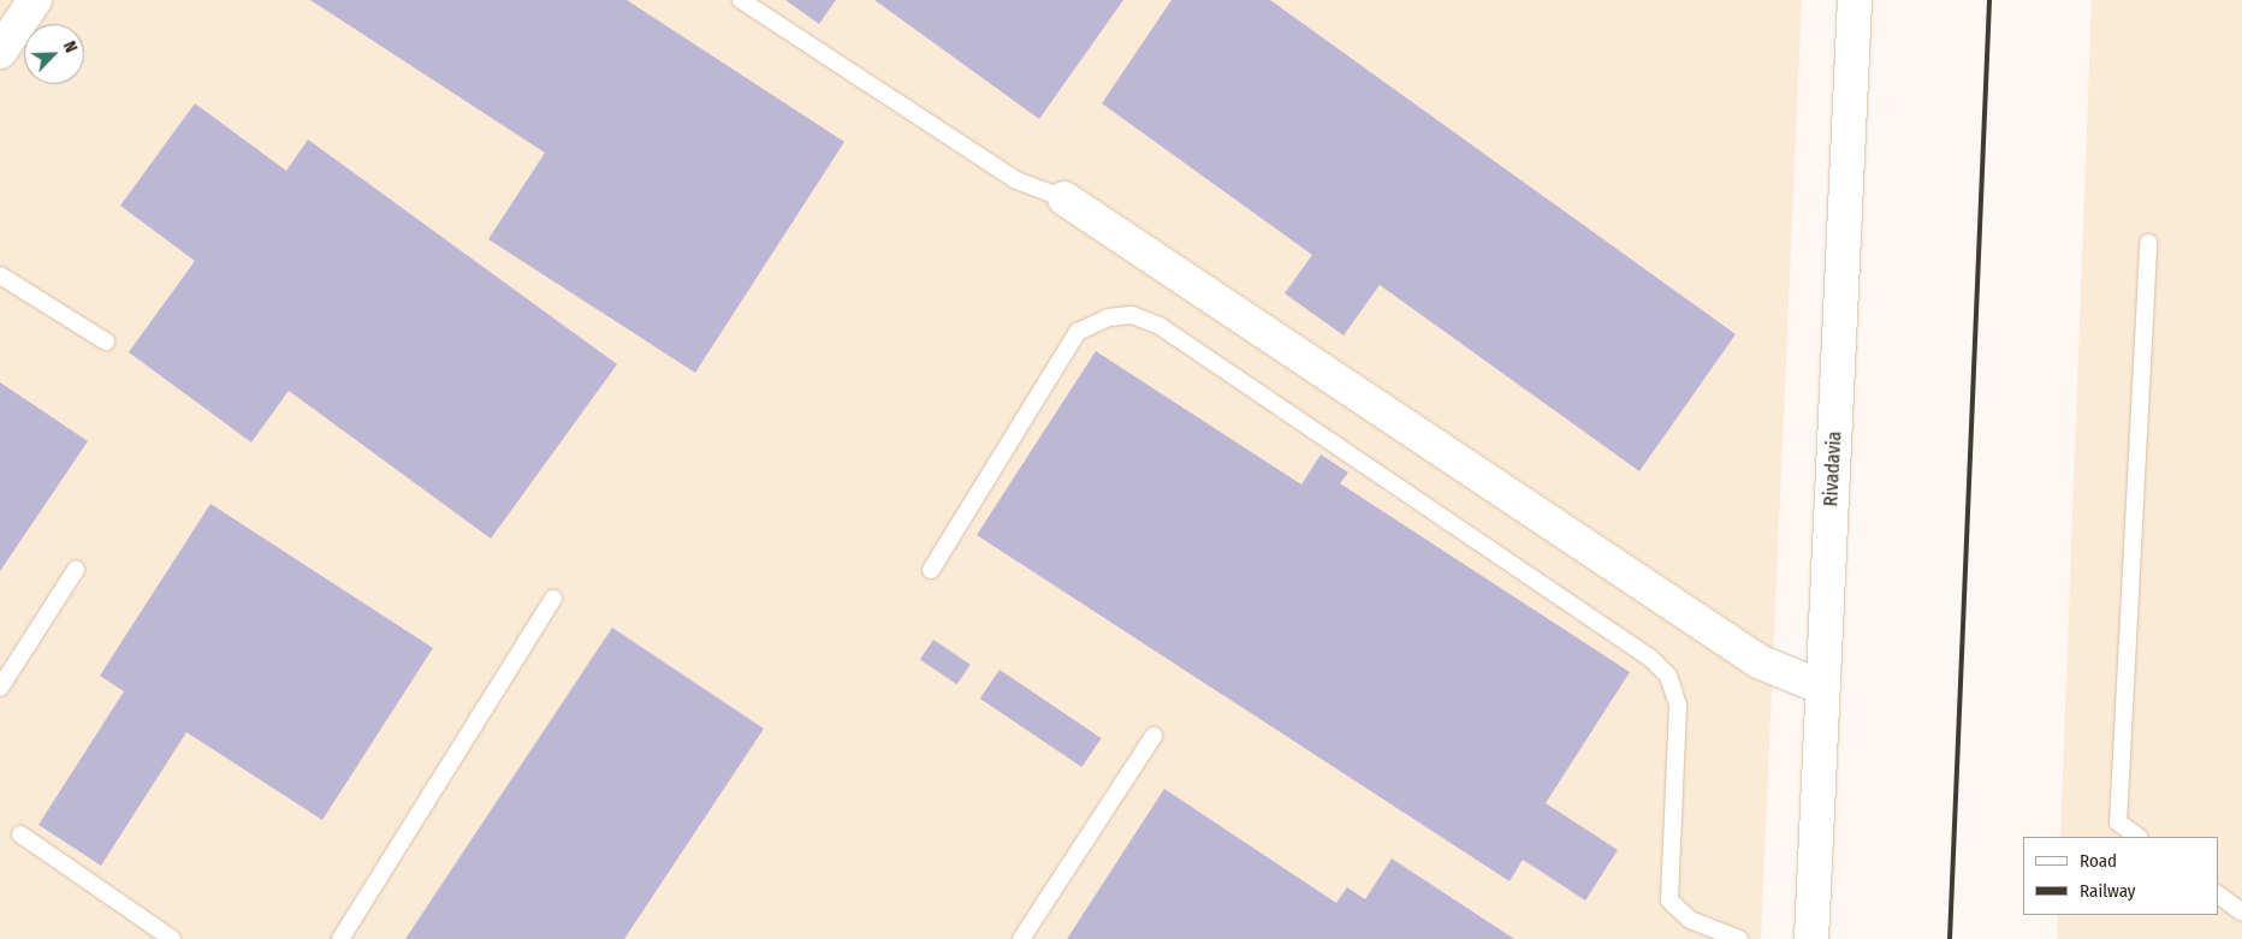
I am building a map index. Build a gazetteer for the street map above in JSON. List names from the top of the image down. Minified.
{"streets":{"street":["Rivadavia"]},"legend":["Road","Railway"],"north":"top right"}
